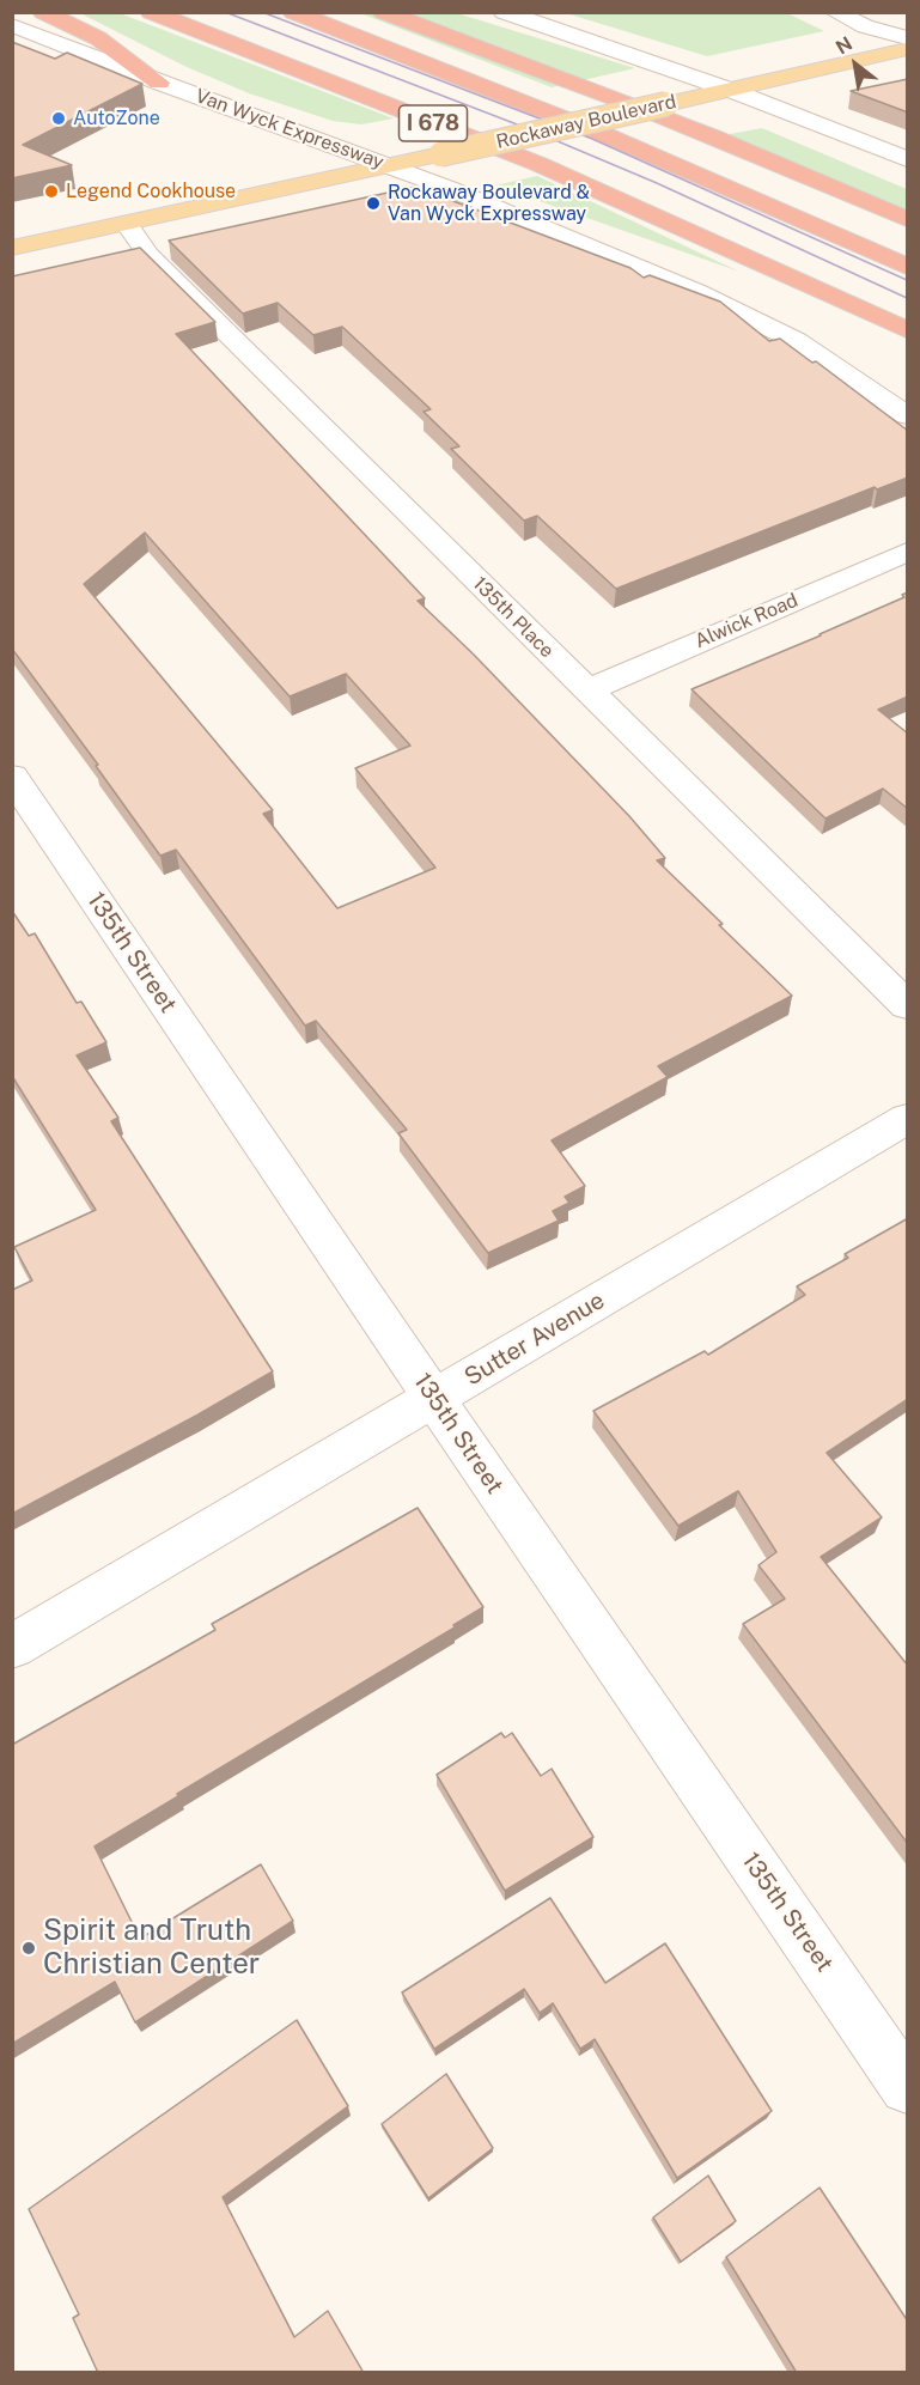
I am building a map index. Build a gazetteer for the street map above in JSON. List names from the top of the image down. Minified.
{"streets":{"highway":["I 678"],"main road":["Rockaway Boulevard"],"street":["Van Wyck Expressway","135th Place","Alwick Road","135th Street","Sutter Avenue"]},"crossings":[["Rockaway Boulevard","Van Wyck Expressway"],["Rockaway Boulevard","135th Place"],["135th Place","Alwick Road"],["135th Street","Sutter Avenue"]],"places":["AutoZone","Legend Cookhouse","Rockaway Boulevard & Van Wyck Expressway","Spirit and Truth Christian Center"],"north":"top left"}
